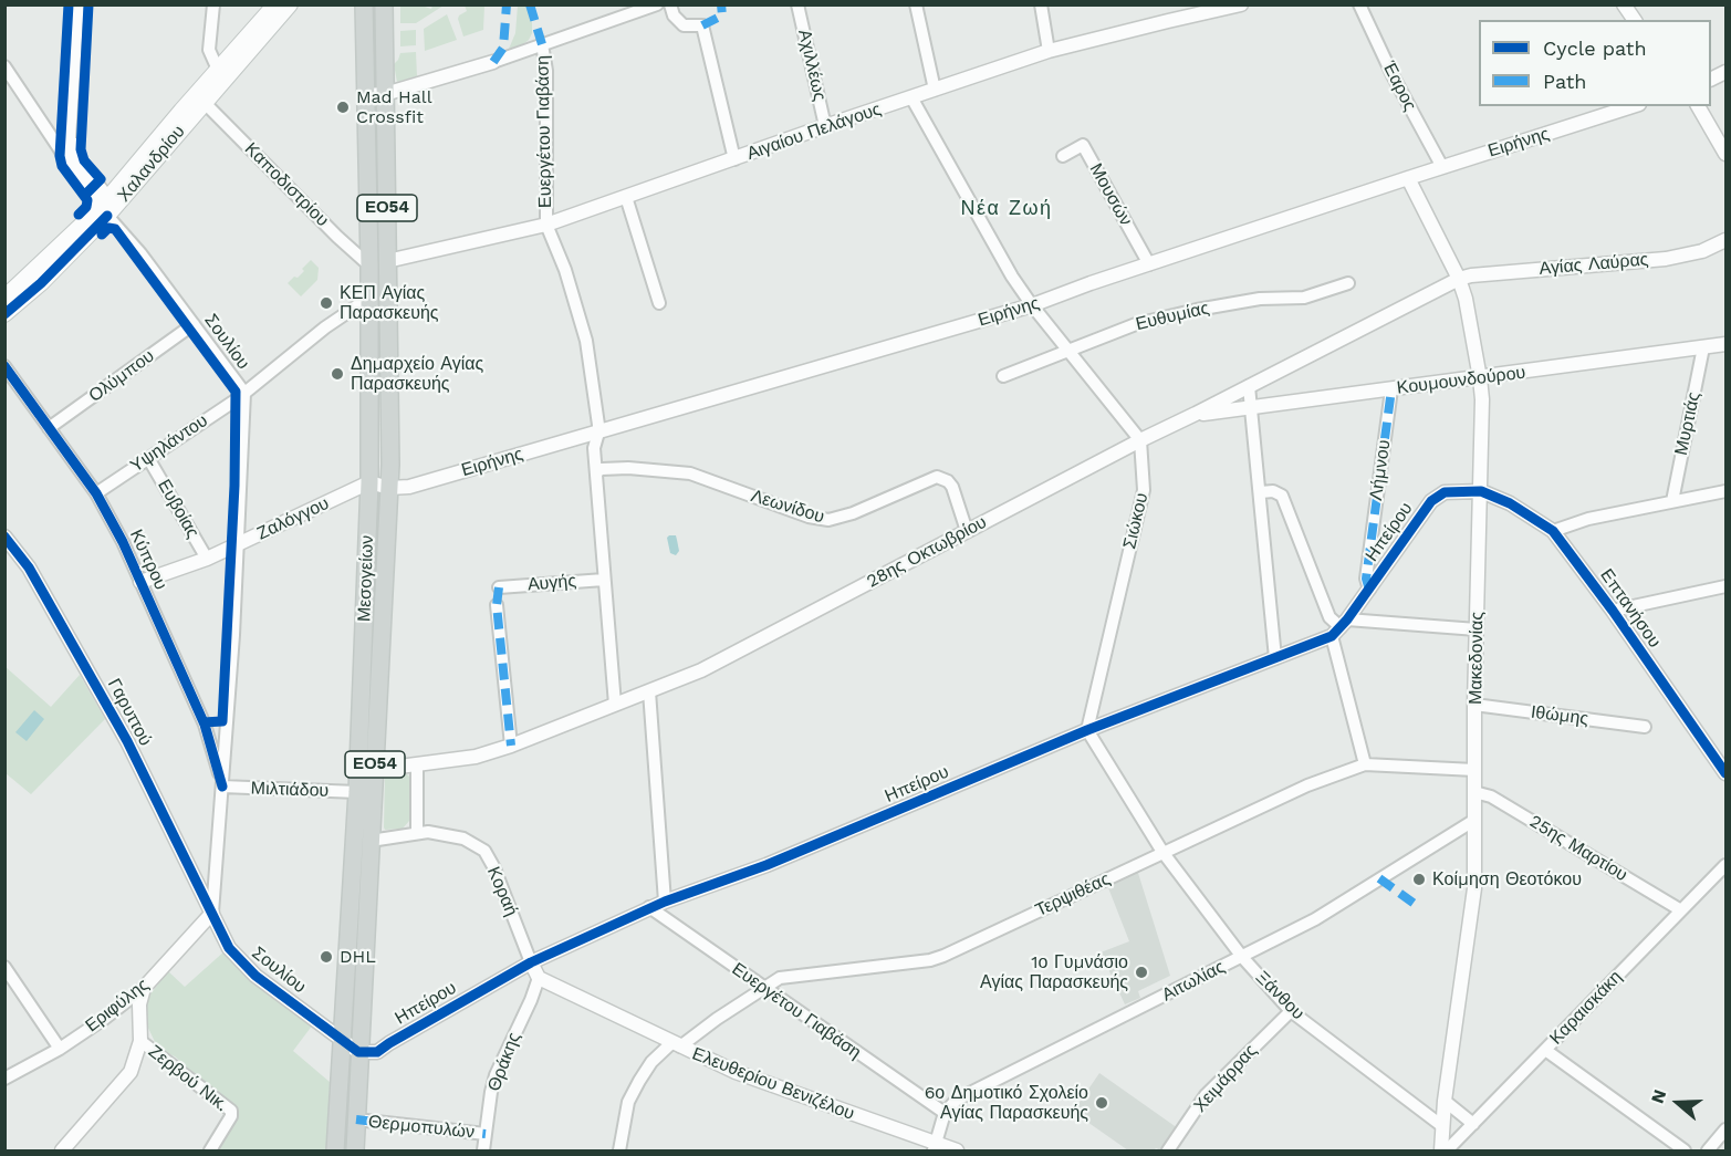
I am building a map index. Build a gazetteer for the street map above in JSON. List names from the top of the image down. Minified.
{"streets":{"main road":["Χαλανδρίου","ΕΟ54","Μεσογείων"],"street":["Αχιλλέως","Έαρος","Ευεργέτου Γιαβάση","Αιγαίου Πελάγους","Ειρήνης","Καποδιστρίου","Μουσών","Αγίας Λαύρας","Ευθυμίας","Σουλίου","Ολύμπου","Κουμουνδούρου","Μυρτιάς","Υψηλάντου","Λήμνου","Λεωνίδου","Ευβοίας","Ζαλόγγου","Σιώκου","Ηπείρου","28ης Οκτωβρίου","Κύπρου","Αυγής","Επτανήσου","Μακεδονίας","Γαρυττού","Ιθώμης","Μιλτιάδου","25ης Μαρτίου","Κοραή","Τερψιθέας","Αιτωλίας","Ξάνθου","Εριφύλης","Καραισκάκη","Θράκης","Ζερβού Νικ.","Χειμάρρας","Ελευθερίου Βενιζέλου","Θερμοπυλών"]},"crossings":[["Αχιλλέως","Αιγαίου Πελάγους"],["Έαρος","Ειρήνης"],["Ευεργέτου Γιαβάση","Αιγαίου Πελάγους"],["Ευεργέτου Γιαβάση","Ειρήνης"],["Ευεργέτου Γιαβάση","Λεωνίδου"],["Ευεργέτου Γιαβάση","Ηπείρου"],["Ευεργέτου Γιαβάση","28ης Οκτωβρίου"],["Ευεργέτου Γιαβάση","Αυγής"],["Ευεργέτου Γιαβάση","Τερψιθέας"],["Ευεργέτου Γιαβάση","Αιτωλίας"],["Αιγαίου Πελάγους","Μεσογείων"],["Ειρήνης","Μουσών"],["Ειρήνης","Ζαλόγγου"],["Ειρήνης","Μεσογείων"],["Ειρήνης","Μακεδονίας"],["Χαλανδρίου","Καποδιστρίου"],["Χαλανδρίου","Σουλίου"],["Καποδιστρίου","Μεσογείων"],["Αγίας Λαύρας","28ης Οκτωβρίου"],["Αγίας Λαύρας","Μακεδονίας"],["Σουλίου","Ολύμπου"],["Σουλίου","Υψηλάντου"],["Σουλίου","Ζαλόγγου"],["Σουλίου","Ηπείρου"],["Σουλίου","Κύπρου"],["Σουλίου","Μεσογείων"],["Σουλίου","Γαρυττού"],["Σουλίου","Μιλτιάδου"],["Σουλίου","Εριφύλης"],["Ολύμπου","Κύπρου"],["Κουμουνδούρου","Μυρτιάς"],["Κουμουνδούρου","Λήμνου"],["Κουμουνδούρου","28ης Οκτωβρίου"],["Κουμουνδούρου","Μακεδονίας"],["Υψηλάντου","Ευβοίας"],["Υψηλάντου","Κύπρου"],["Υψηλάντου","Μεσογείων"],["Λήμνου","Ηπείρου"],["Λεωνίδου","28ης Οκτωβρίου"],["Ευβοίας","Ζαλόγγου"],["Ζαλόγγου","Κύπρου"],["Ζαλόγγου","Μεσογείων"],["Σιώκου","Ηπείρου"],["Σιώκου","28ης Οκτωβρίου"],["Σιώκου","Ξάνθου"],["Ηπείρου","Μεσογείων"],["Ηπείρου","Επτανήσου"],["Ηπείρου","Μακεδονίας"],["Ηπείρου","Κοραή"],["Ηπείρου","Ξάνθου"],["28ης Οκτωβρίου","Μεσογείων"],["28ης Οκτωβρίου","Μακεδονίας"],["Κύπρου","Μιλτιάδου"],["Μεσογείων","Μιλτιάδου"],["Μεσογείων","Κοραή"],["Μεσογείων","Θερμοπυλών"],["Επτανήσου","Μακεδονίας"],["Μακεδονίας","Ιθώμης"],["Μακεδονίας","25ης Μαρτίου"],["Μακεδονίας","Τερψιθέας"],["Μακεδονίας","Αιτωλίας"],["Μακεδονίας","Ξάνθου"],["Γαρυττού","Εριφύλης"],["25ης Μαρτίου","Καραισκάκη"],["Τερψιθέας","Ξάνθου"],["Τερψιθέας","Ελευθερίου Βενιζέλου"],["Αιτωλίας","Ξάνθου"],["Ξάνθου","Χειμάρρας"],["Θράκης","Ελευθερίου Βενιζέλου"],["Θράκης","Θερμοπυλών"]],"districts":["Νέα Ζωή"],"places":["Mad Hall Crossfit","ΚΕΠ Αγίας Παρασκευής","Δημαρχείο Αγίας Παρασκευής","Κοίμηση Θεοτόκου","DHL","1ο Γυμνάσιο Αγίας Παρασκευής","6ο Δημοτικό Σχολείο Αγίας Παρασκευής"],"legend":["Cycle path","Path"],"north":"left"}
